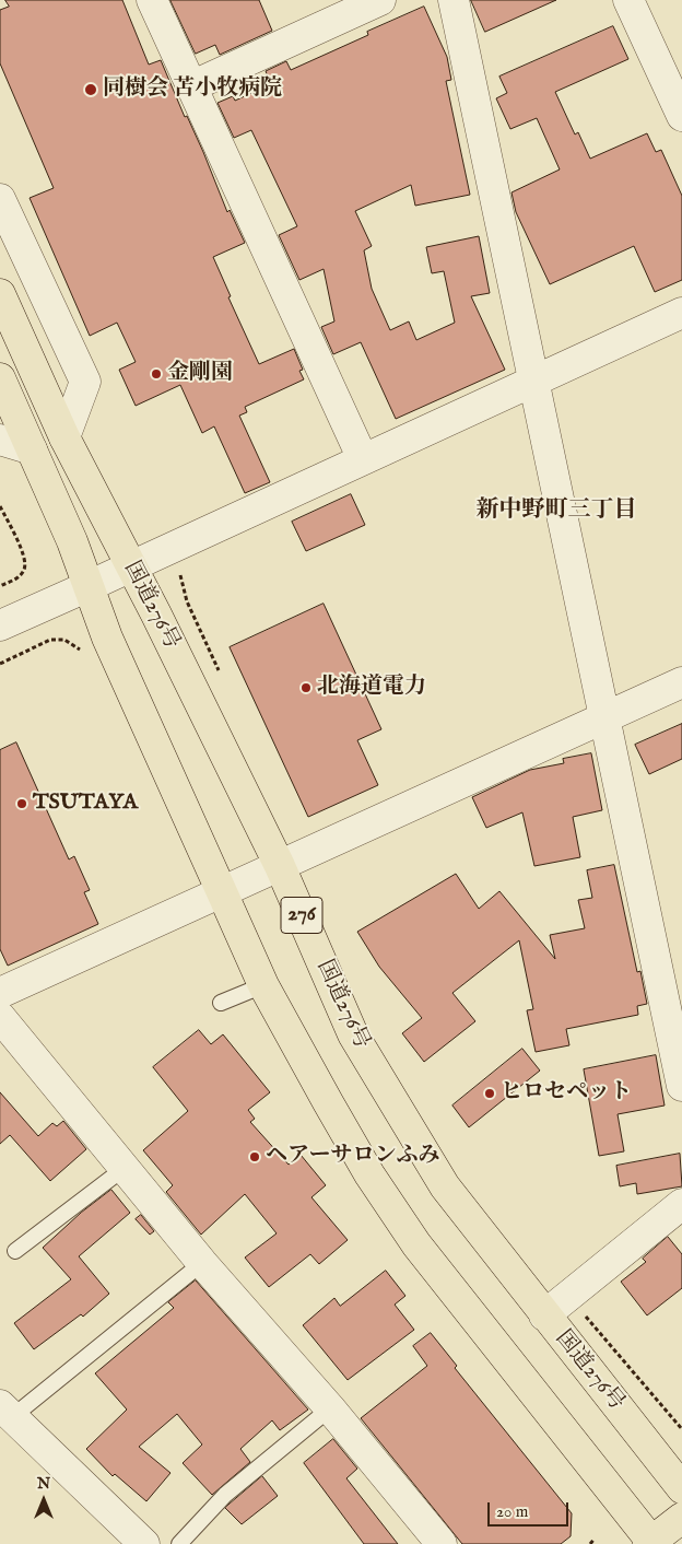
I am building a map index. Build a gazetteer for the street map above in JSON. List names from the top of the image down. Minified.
{"streets":{"highway":["国道276号","276"]},"districts":["新中野町三丁目"],"places":["同樹会 苫小牧病院","金剛園","北海道電力","TSUTAYA","ヒロセペット","ヘアーサロンふみ"],"scale_bar":"20 m","north":"top"}
